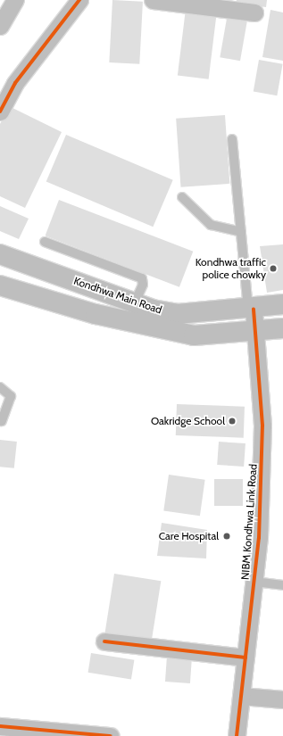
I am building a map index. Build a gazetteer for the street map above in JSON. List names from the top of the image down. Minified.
{"streets":{"main road":["Kondhwa Main Road"],"street":["NIBM Kondhwa Link Road"]},"crossings":[["Kondhwa Main Road","NIBM Kondhwa Link Road"]],"places":["Kondhwa traffic police chowky","Oakridge School","Care Hospital"]}
